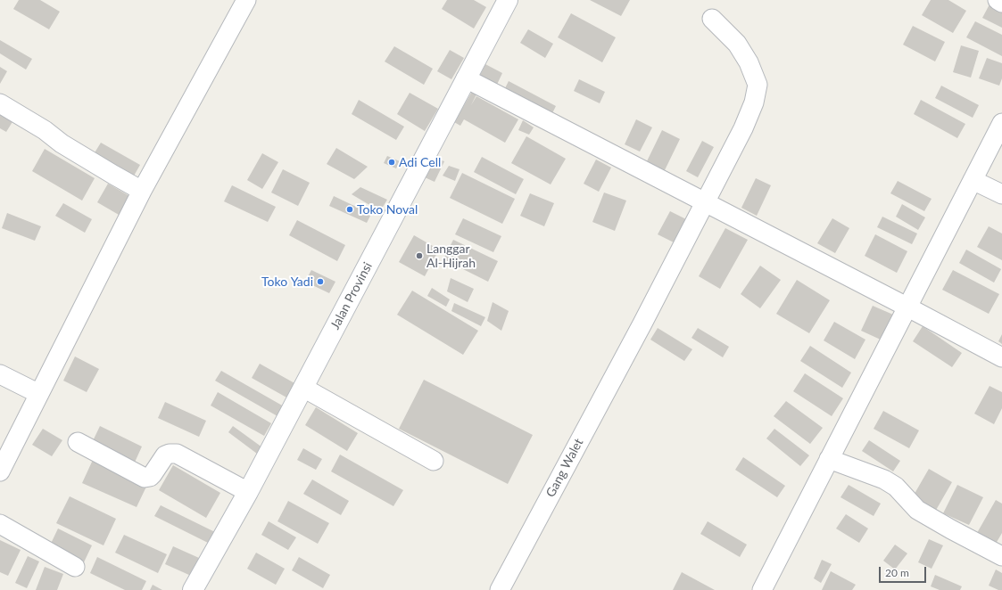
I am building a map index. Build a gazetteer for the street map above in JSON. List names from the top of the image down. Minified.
{"streets":{"main road":["Jalan Provinsi"],"street":["Gang Walet"]},"places":["Adi Cell","Toko Noval","Langgar Al-Hijrah","Toko Yadi"],"scale_bar":"20 m"}
